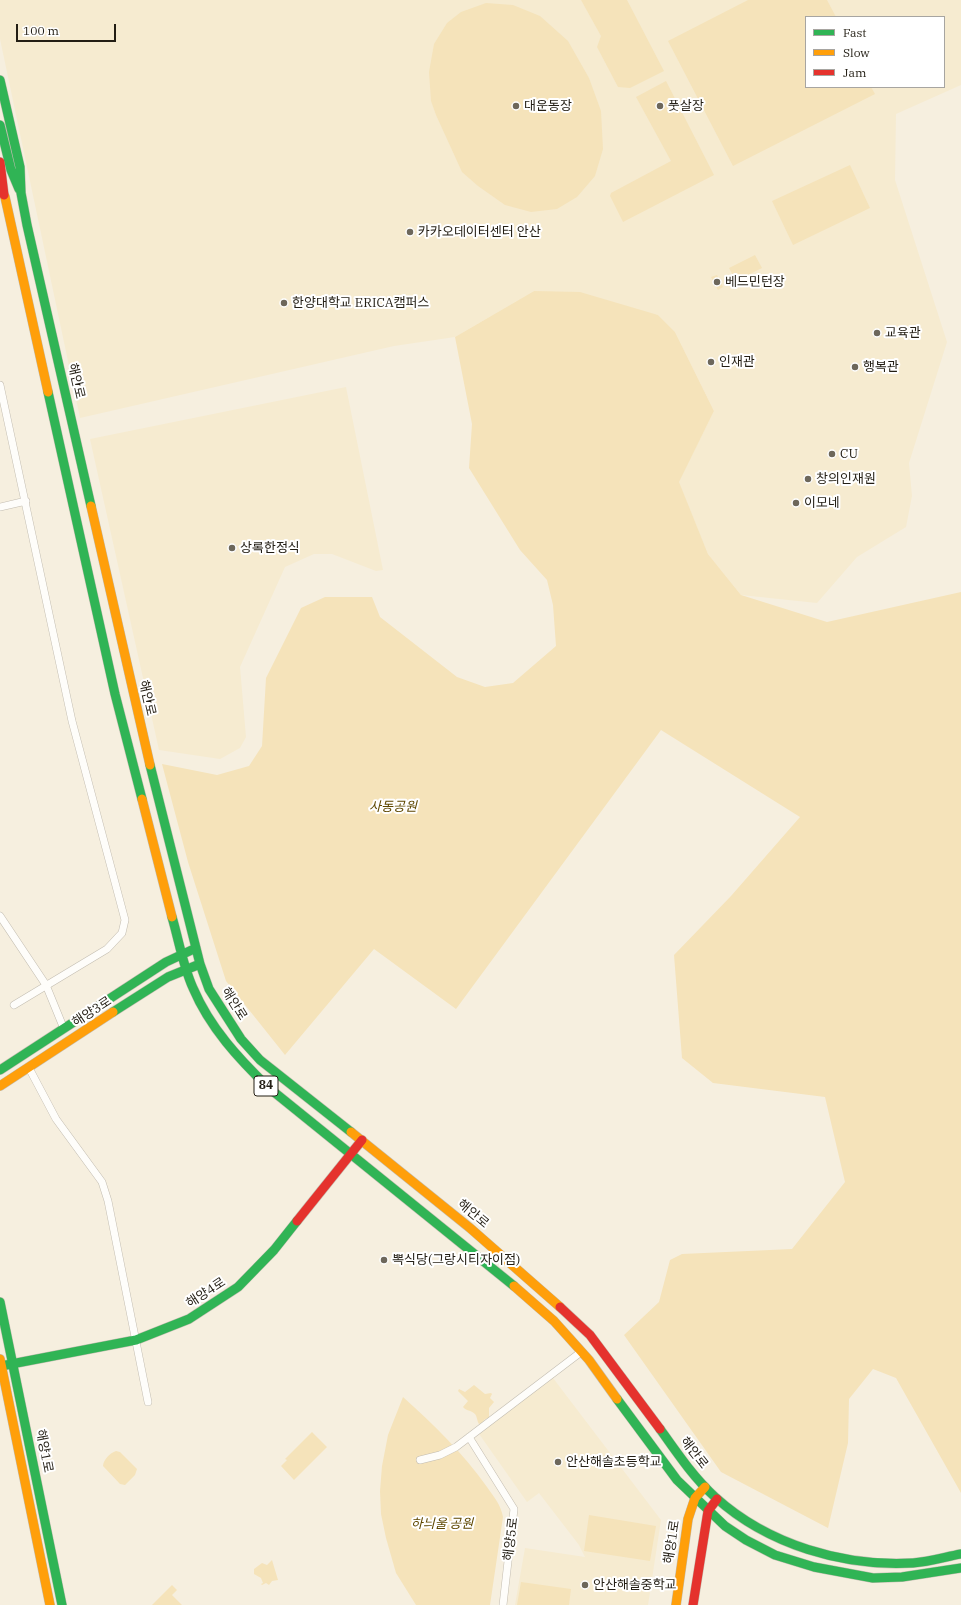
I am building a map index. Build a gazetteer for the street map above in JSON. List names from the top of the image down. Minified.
{"streets":{"main road":["해안로","해양3로","84","해양4로","해양1로"],"street":["해양5로"]},"crossings":[["해안로","해양3로"],["해안로","해양4로"],["해안로","해양1로"],["해양3로","84"],["84","해양4로"],["84","해양1로"],["해양4로","해양1로"]],"parks":["사동공원","하늬울 공원"],"places":["대운동장","풋살장","카카오데이터센터 안산","베드민턴장","한양대학교 ERICA캠퍼스","교육관","인재관","행복관","CU","창의인재원","이모네","상록한정식","뽁식당(그랑시티자이점)","안산해솔초등학교","안산해솔중학교"],"legend":["Fast","Slow","Jam"],"scale_bar":"100 m"}
